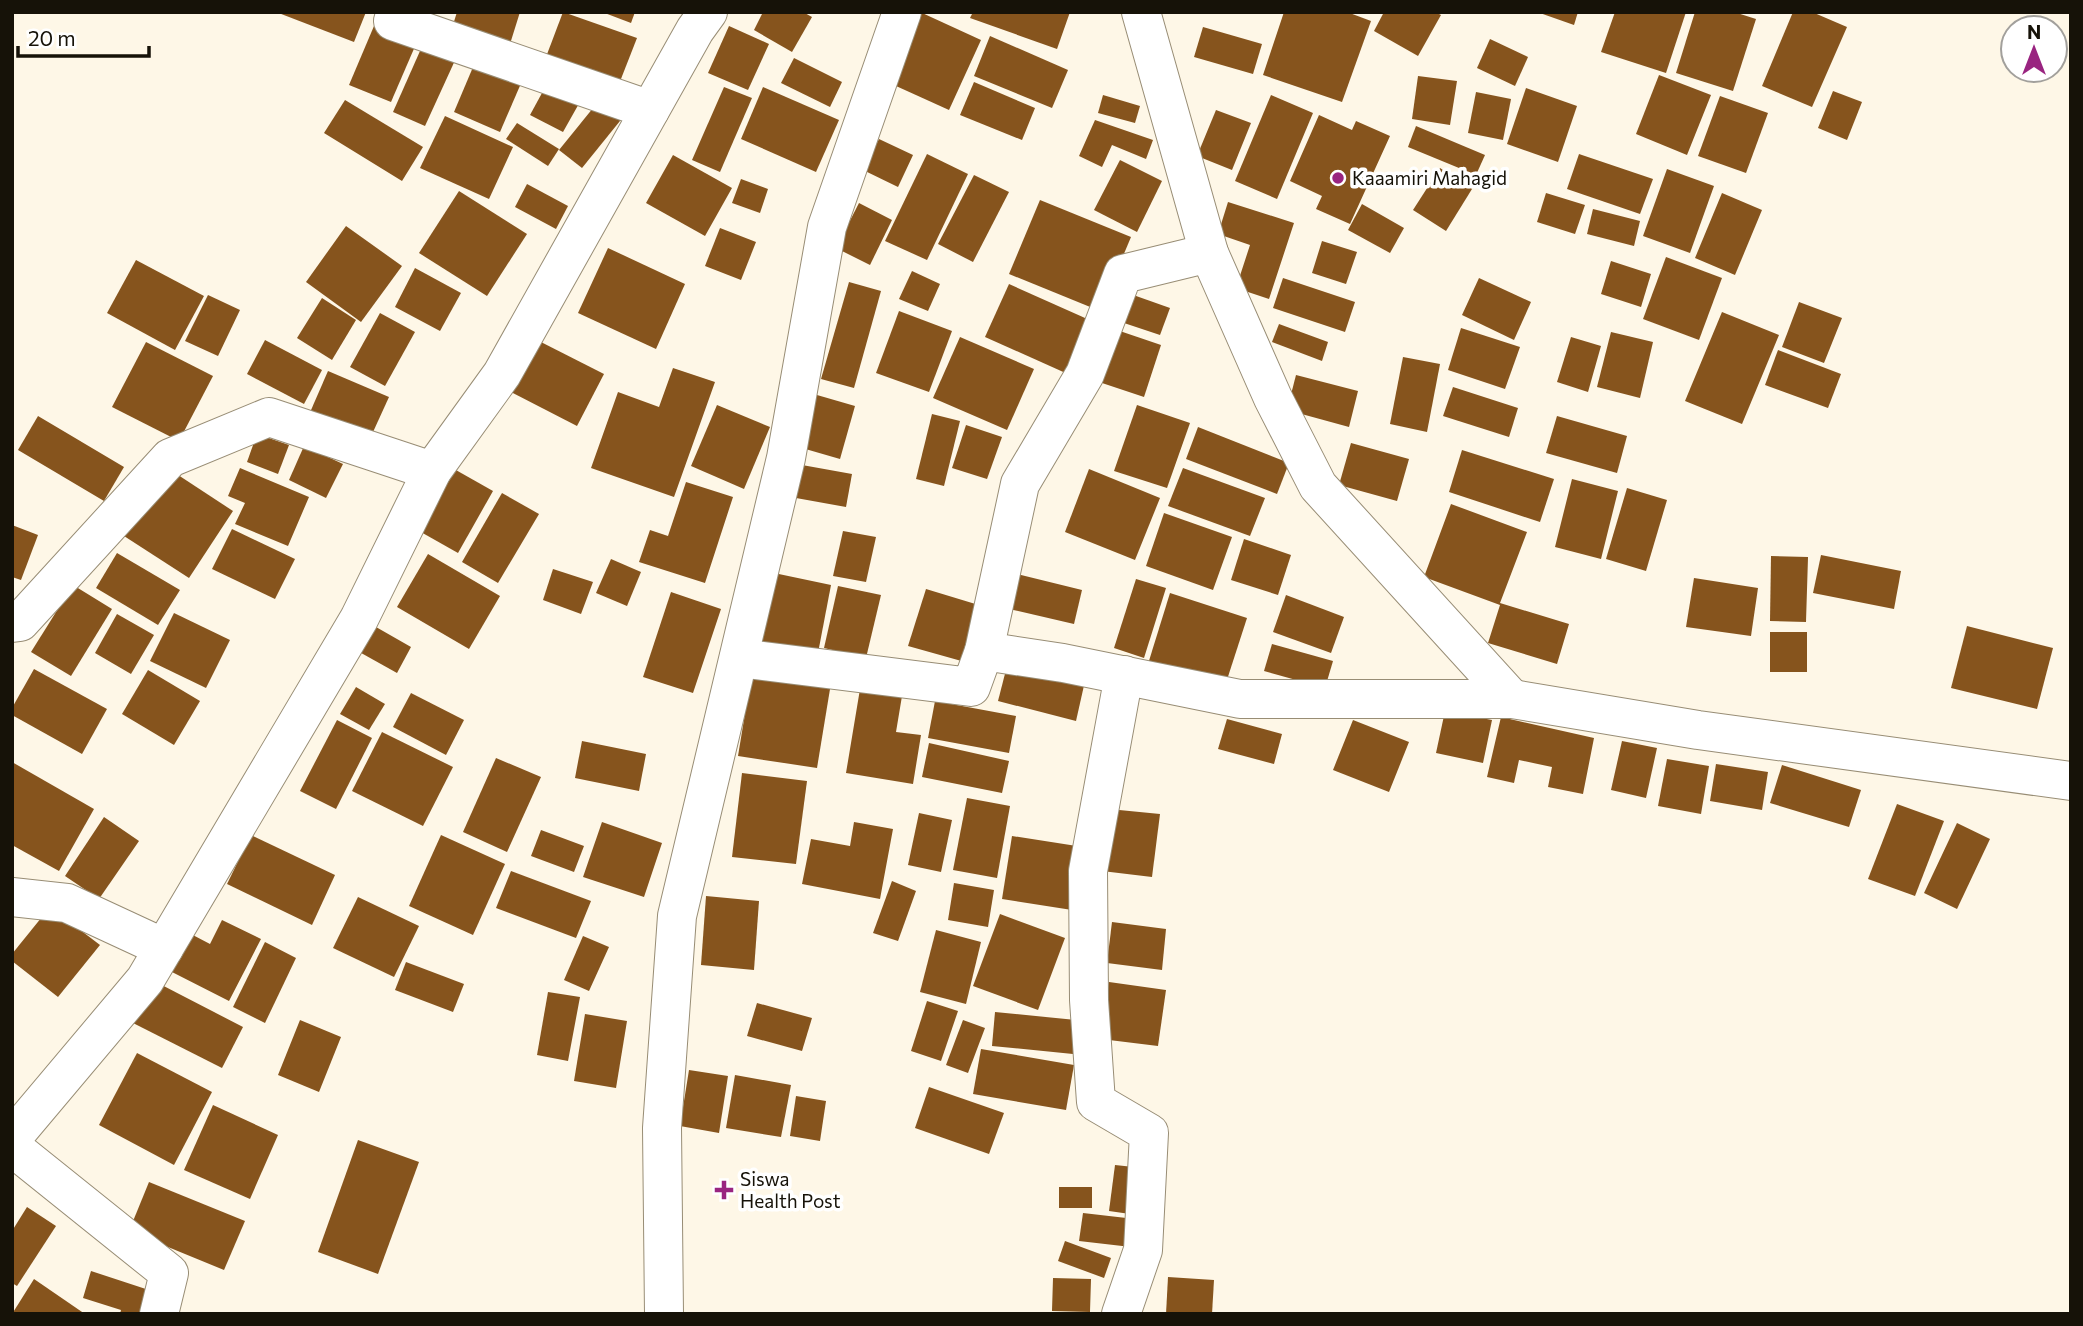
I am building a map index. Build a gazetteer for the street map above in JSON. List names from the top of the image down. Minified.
{"places":{"other":["Kaaamiri Mahagid"],"health":["Siswa Health Post"]},"scale_bar":"20 m","north":"top"}
